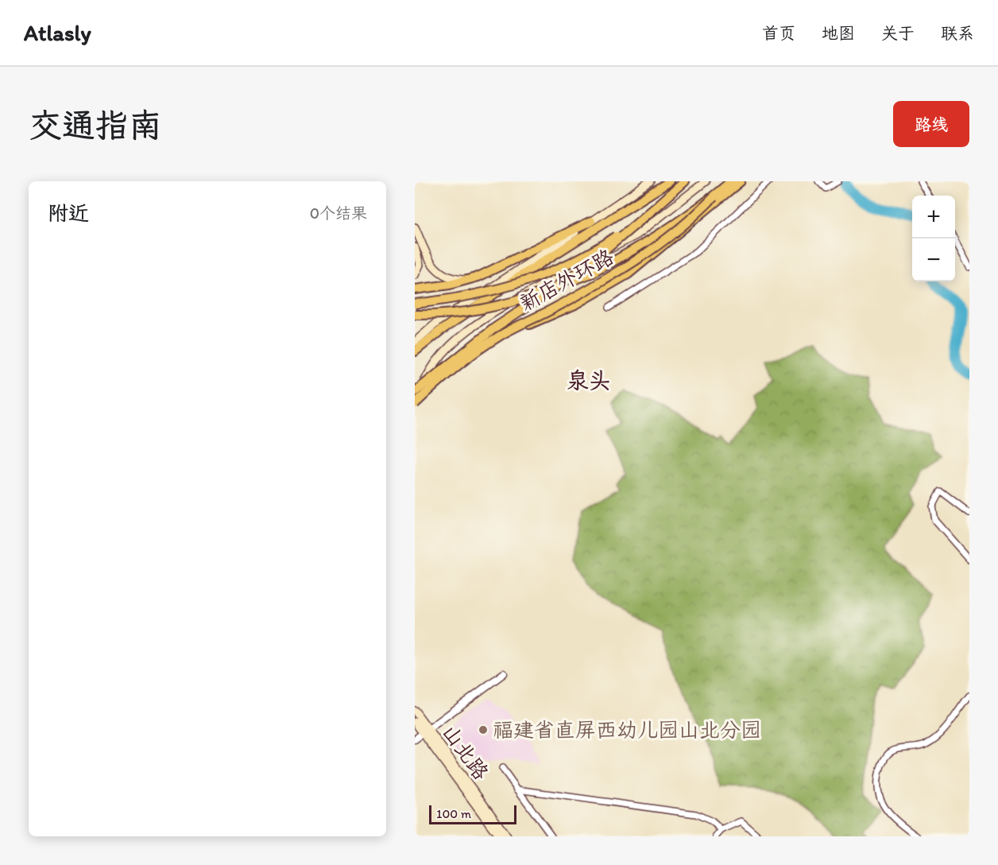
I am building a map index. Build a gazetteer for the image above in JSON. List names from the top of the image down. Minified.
{"streets":{"highway":["新店外环路"],"main road":["山北路"]},"districts":["泉头"],"places":["福建省直屏西幼儿园山北分园"],"scale_bar":"100 m","page":{"header":"Atlasly","nav":["首页","地图","关于","联系"],"buttons":"路线","title":"交通指南","heading":["附近","0个结果"],"map_buttons":["+","−"],"scale":"100 m"}}
